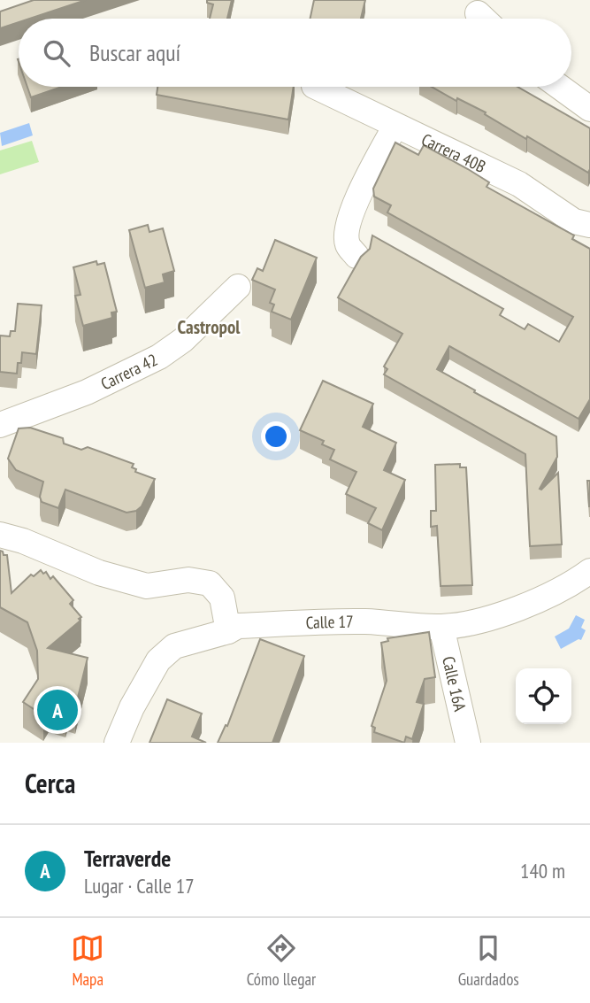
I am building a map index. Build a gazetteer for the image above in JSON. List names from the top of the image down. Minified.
{"streets":{"street":["Carrera 40B","Carrera 42","Calle 17","Calle 16A"]},"crossings":[["Calle 17","Calle 16A"]],"districts":["Castropol"],"page":{"search":"Buscar aquí","pins":"A","heading":"Cerca","list":[{"mark":"A","name":"Terraverde","note":"Lugar · Calle 17","value":"140 m"}],"nav":["Mapa","Cómo llegar","Guardados"]}}
